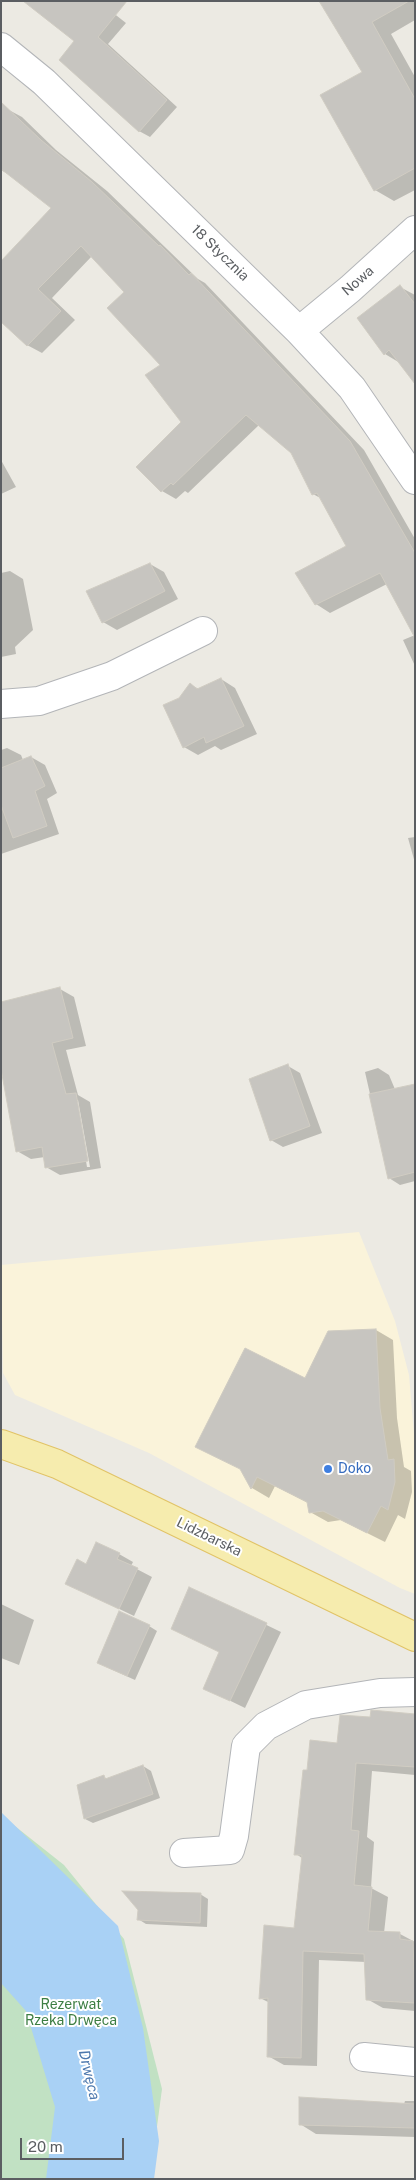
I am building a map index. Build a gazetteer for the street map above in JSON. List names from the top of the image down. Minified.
{"streets":{"main road":["Lidzbarska"],"street":["18 Stycznia","Nowa"]},"crossings":[["18 Stycznia","Nowa"]],"water":["Drwęca"],"parks":["Rezerwat Rzeka Drwęca"],"places":["Doko"],"scale_bar":"20 m"}
